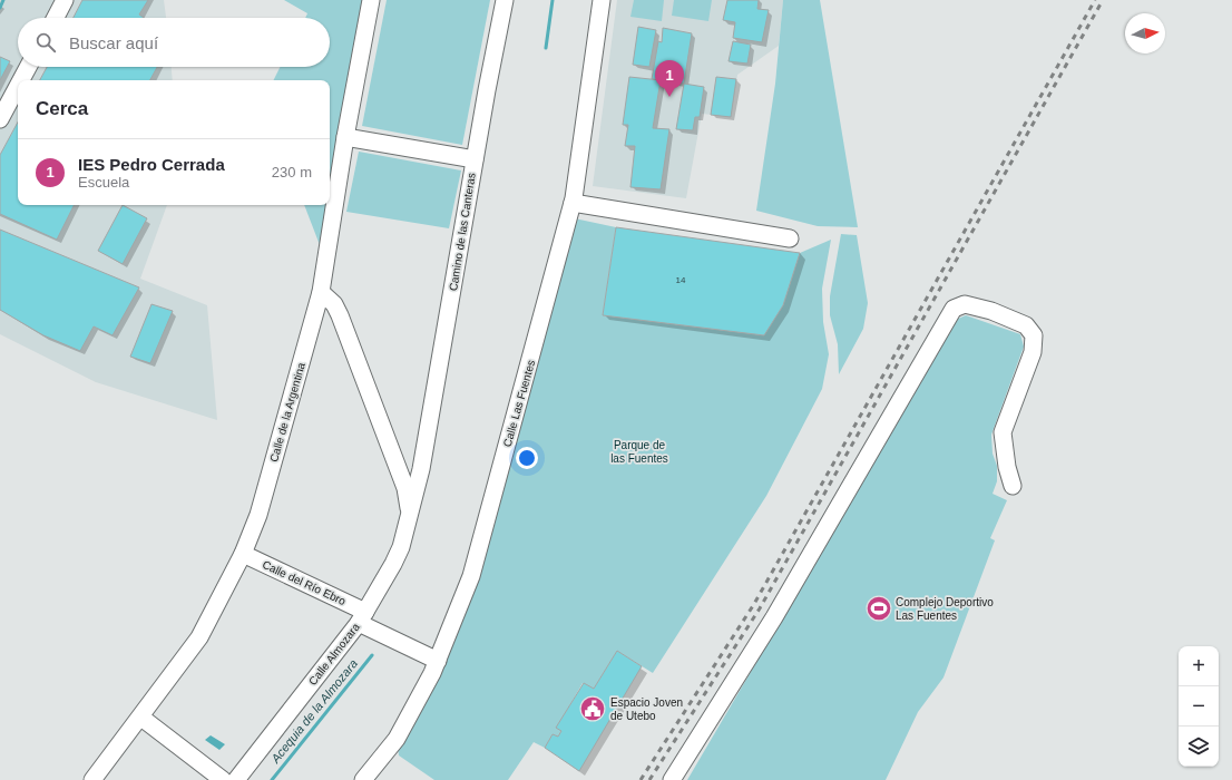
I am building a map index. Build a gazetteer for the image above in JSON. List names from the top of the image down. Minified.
{"streets":{"street":["Camino de las Canteras","Calle Las Fuentes","Calle de la Argentina","Calle del Río Ebro","Calle Almozara"]},"crossings":[["Camino de las Canteras","Calle Almozara"],["Calle Las Fuentes","Calle del Río Ebro"],["Calle de la Argentina","Calle del Río Ebro"],["Calle del Río Ebro","Calle Almozara"]],"water":["Acequia de la Almozara"],"parks":["Parque de las Fuentes"],"places":{"sports":["Complejo Deportivo Las Fuentes"],"public building":["Espacio Joven de Utebo"]},"house_numbers":["14"],"north":"right","page":{"search":"Buscar aquí","pins":"1","heading":"Cerca","list":[{"mark":"1","name":"IES Pedro Cerrada","note":"Escuela","value":"230 m"}],"map_buttons":["+","−"]}}
